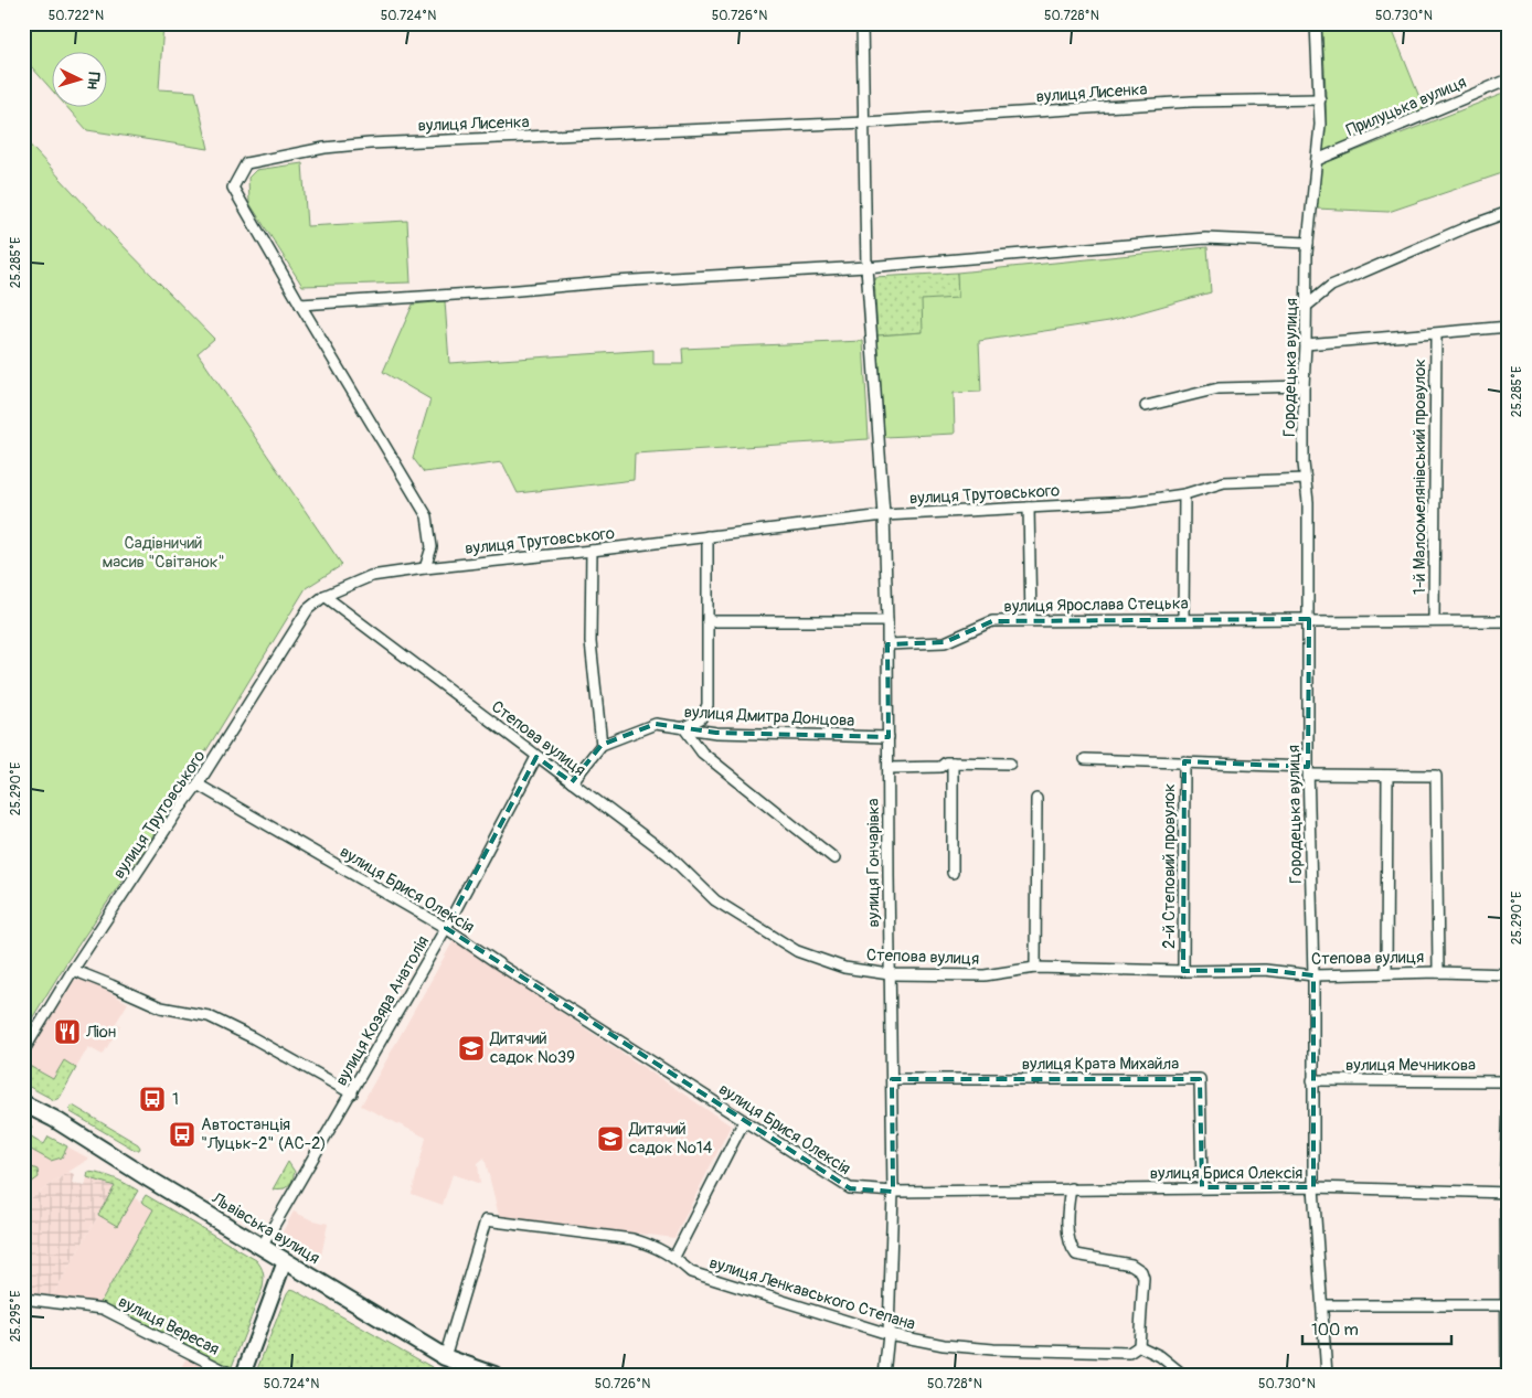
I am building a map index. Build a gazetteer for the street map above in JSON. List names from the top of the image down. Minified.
{"streets":{"main road":["Львівська вулиця"],"street":["вулиця Лисенка","Прилуцька вулиця","Городецька вулиця","1-й Малоомелянівський провулок","вулиця Трутовського","вулиця Ярослава Стецька","вулиця Дмитра Донцова","Степова вулиця","вулиця Гончарівка","2-й Степовий провулок","вулиця Брися Олексія","вулиця Козяра Анатолія","вулиця Крата Михайла","вулиця Мечникова","вулиця Ленкавського Степана","вулиця Вересая"]},"crossings":[["вулиця Лисенка","Городецька вулиця"],["вулиця Лисенка","вулиця Трутовського"],["Прилуцька вулиця","Городецька вулиця"],["Городецька вулиця","вулиця Трутовського"],["Городецька вулиця","вулиця Ярослава Стецька"],["Городецька вулиця","Степова вулиця"],["Городецька вулиця","вулиця Брися Олексія"],["Городецька вулиця","вулиця Мечникова"],["1-й Малоомелянівський провулок","вулиця Ярослава Стецька"],["вулиця Трутовського","Степова вулиця"],["вулиця Трутовського","вулиця Гончарівка"],["вулиця Трутовського","вулиця Брися Олексія"],["вулиця Ярослава Стецька","вулиця Гончарівка"],["вулиця Дмитра Донцова","вулиця Гончарівка"],["Степова вулиця","вулиця Гончарівка"],["Степова вулиця","2-й Степовий провулок"],["Степова вулиця","вулиця Козяра Анатолія"],["вулиця Гончарівка","вулиця Брися Олексія"],["вулиця Гончарівка","вулиця Крата Михайла"],["вулиця Гончарівка","вулиця Ленкавського Степана"],["вулиця Брися Олексія","вулиця Козяра Анатолія"],["вулиця Брися Олексія","вулиця Крата Михайла"],["вулиця Козяра Анатолія","Львівська вулиця"],["Львівська вулиця","вулиця Ленкавського Степана"]],"parks":["Садівничий масив \"Світанок\""],"places":{"restaurant":["Ліон"],"school or university":["Дитячий садок №39","Дитячий садок №14"],"bus stop":["1","Автостанція \"Луцьк-2\" (АС-2)"]},"scale_bar":"100 m","north":"right","coordinates":["50.722°N","50.724°N","50.726°N","50.728°N","50.730°N","25.285°E","25.290°E","25.295°E"]}
